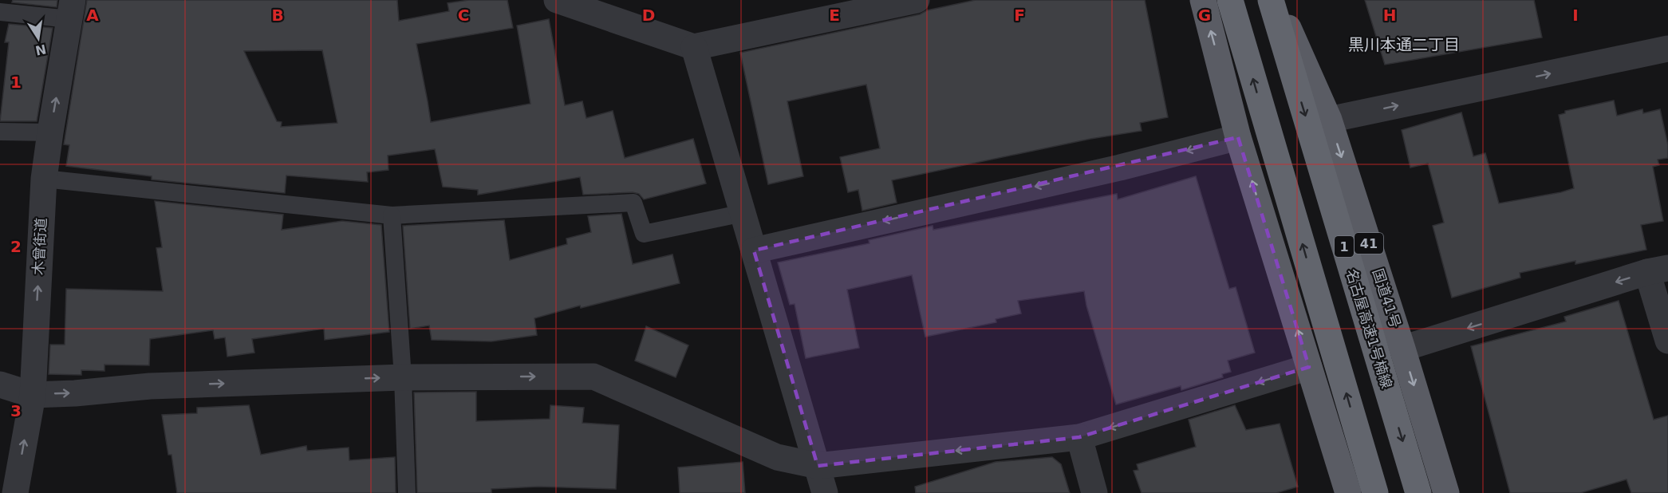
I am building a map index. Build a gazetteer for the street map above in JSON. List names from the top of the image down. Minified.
{"streets":{"highway":["41","1","国道41号","名古屋高速1号楠線"],"street":["木曾街道"]},"one_way":["木曾街道"],"districts":["黒川本通二丁目"],"north":"bottom","grid":{"columns":["A","B","C","D","E","F","G","H","I"],"rows":["1","2","3"]}}
